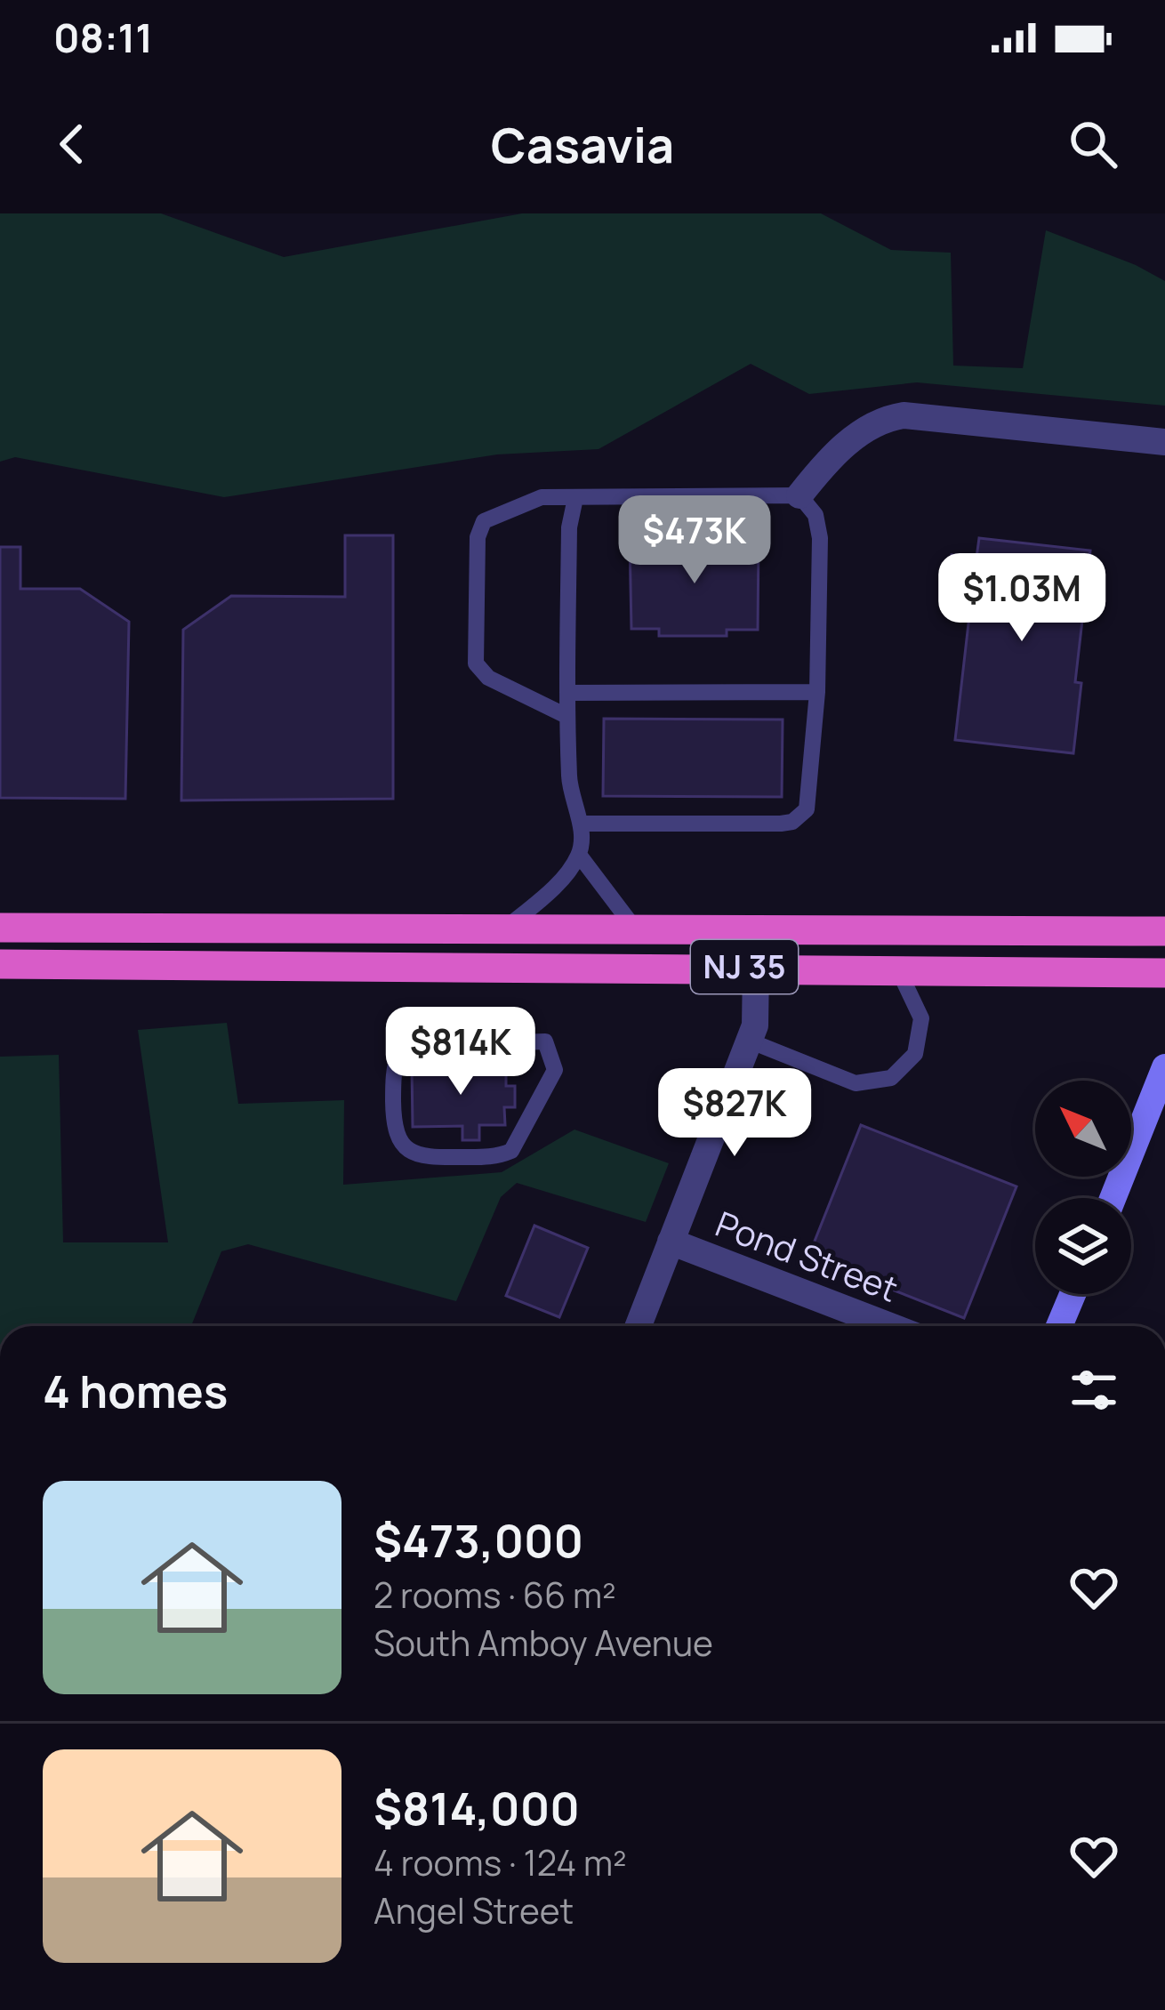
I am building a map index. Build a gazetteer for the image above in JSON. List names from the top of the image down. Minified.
{"streets":{"highway":["NJ 35"],"street":["Pond Street"]},"north":"top left","page":{"status":"08:11","header":"Casavia","price":["$473K","$1.03M","$814K","$827K"],"heading":"4 homes","list":[{"name":"$473,000","note":"2 rooms · 66 m² · South Amboy Avenue"},{"name":"$814,000","note":"4 rooms · 124 m² · Angel Street"}]}}
